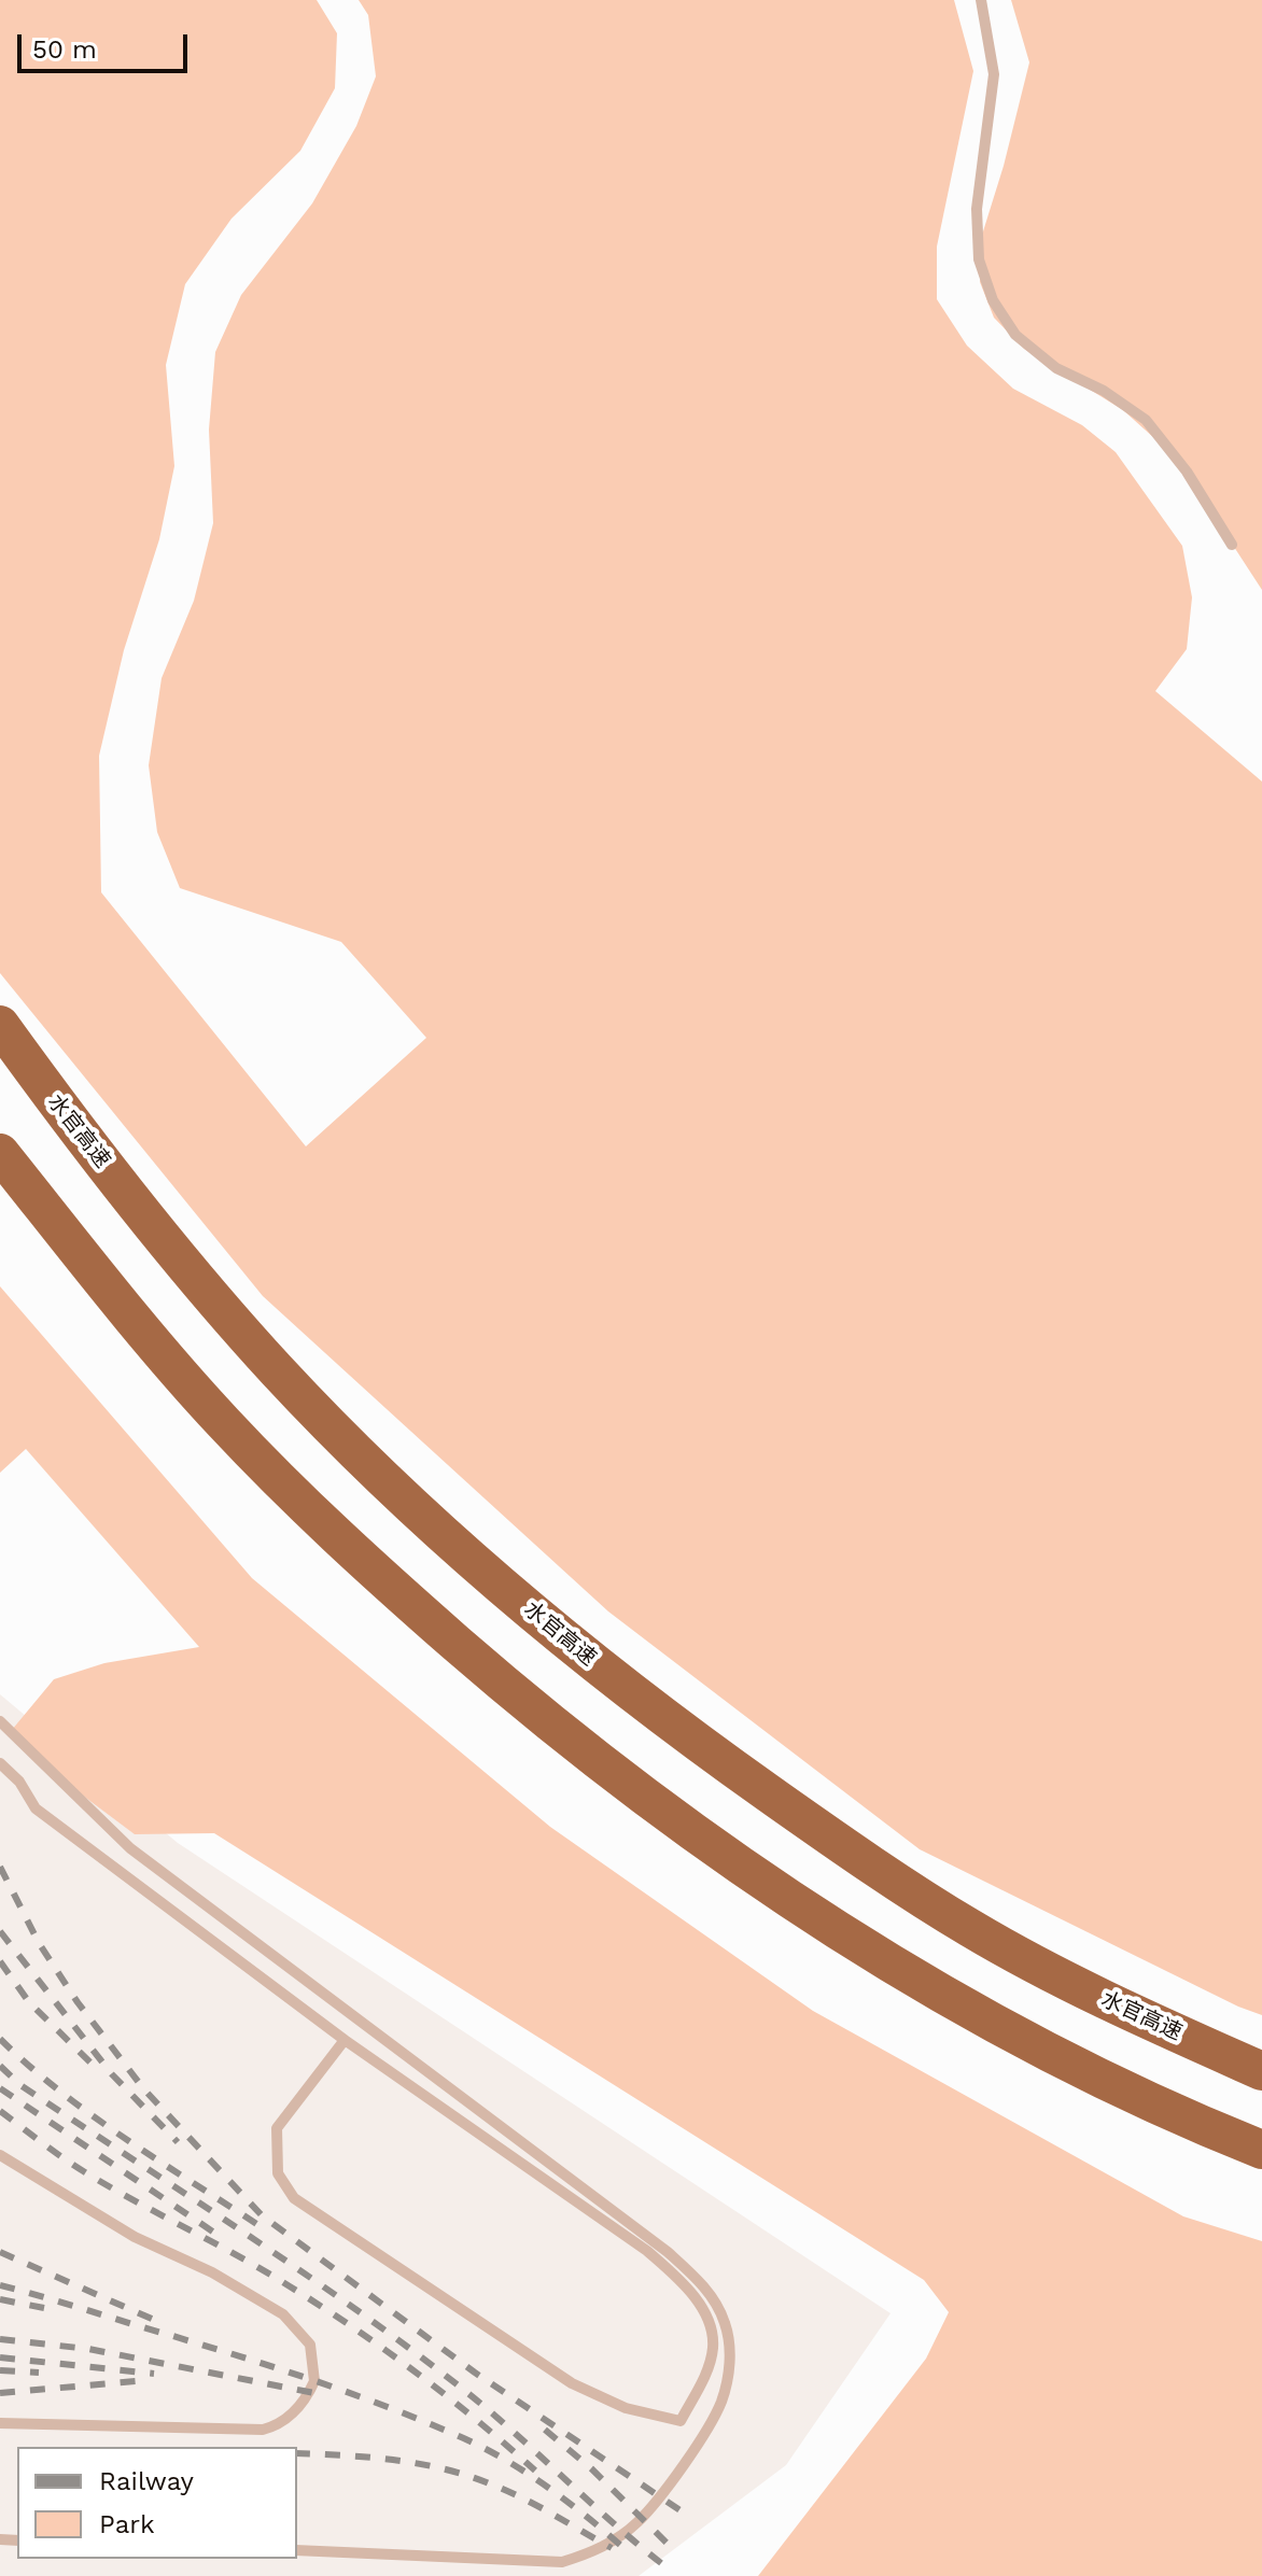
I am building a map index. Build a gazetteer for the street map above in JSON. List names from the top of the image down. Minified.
{"streets":{"highway":["水官高速"]},"legend":["Railway","Park"],"scale_bar":"50 m"}
